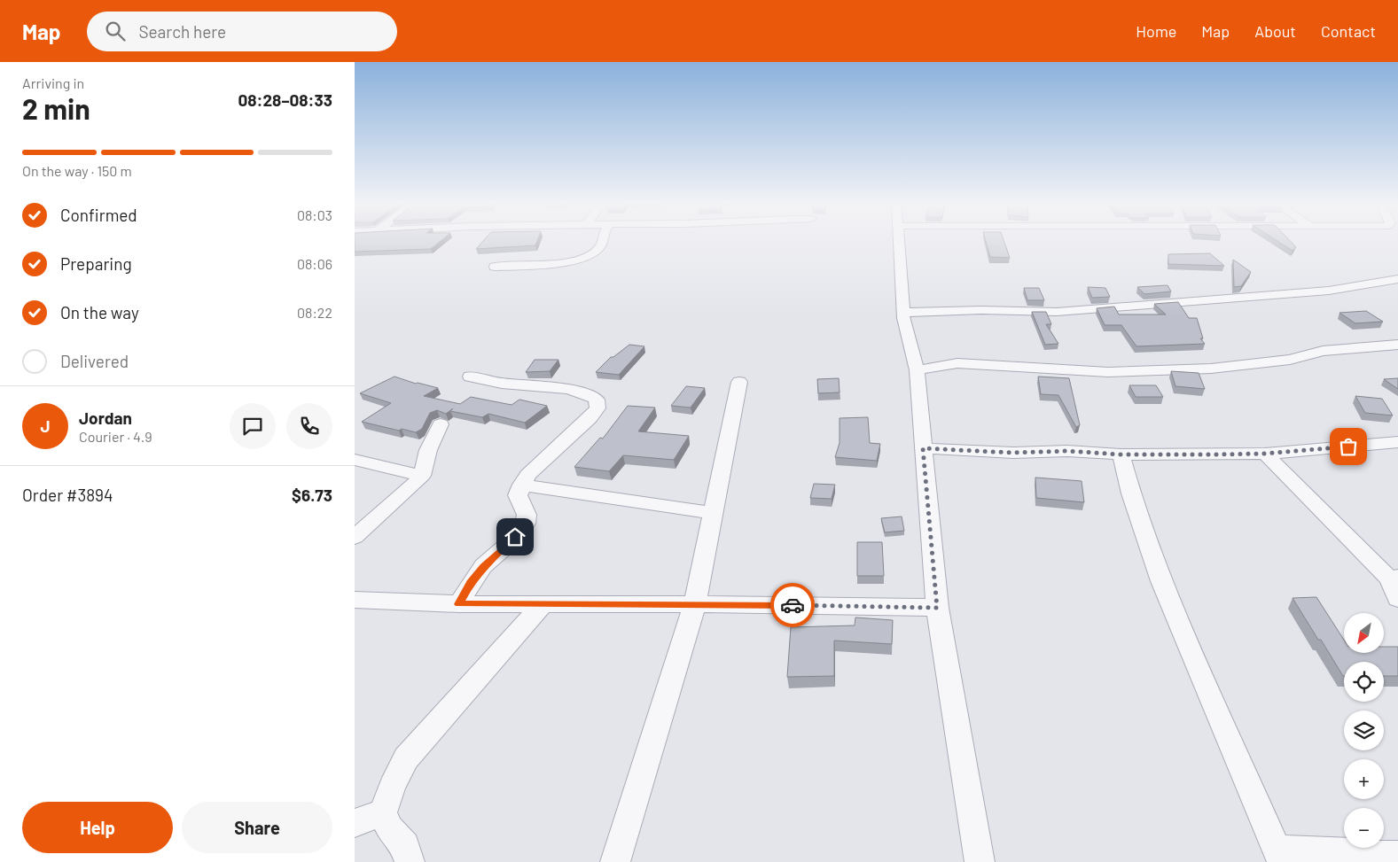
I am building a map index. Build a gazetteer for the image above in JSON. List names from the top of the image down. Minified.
{"north":"bottom left","page":{"header":"Map","search":"Search here","nav":["Home","Map","About","Contact"],"heading":["2 min","Arriving in","08:28–08:33"],"panel":["Jordan","Courier · 4.9","Order #3894","$6.73"],"bar":"On the way · 150 m","list":[["Confirmed","08:03"],["Preparing","08:06"],["On the way","08:22"],"Delivered"],"round":"J","map_buttons":["+","−"],"buttons":["Help","Share"]}}
